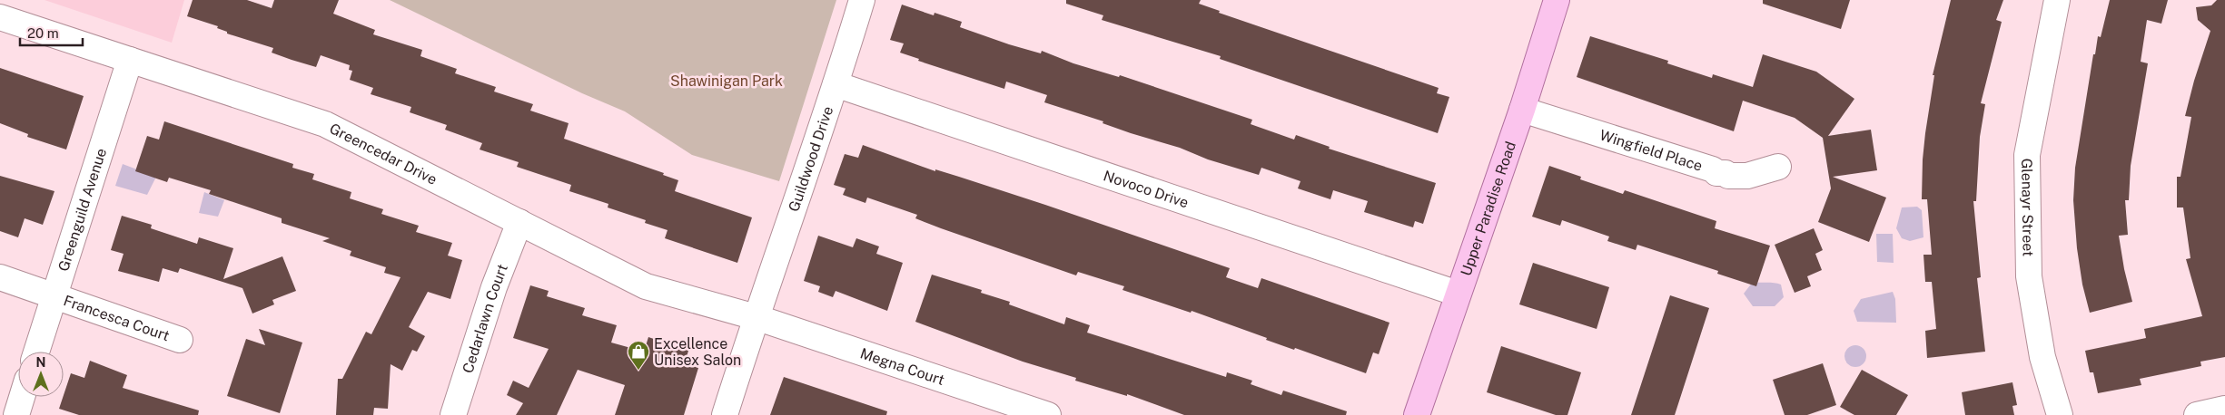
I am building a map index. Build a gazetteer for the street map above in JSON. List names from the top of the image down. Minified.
{"streets":{"main road":["Upper Paradise Road"],"street":["Wingfield Place","Greencedar Drive","Guildwood Drive","Novoco Drive","Glenayr Street","Greenguild Avenue","Francesca Court","Cedarlawn Court","Megna Court"]},"crossings":[["Wingfield Place","Upper Paradise Road"],["Greencedar Drive","Guildwood Drive"],["Greencedar Drive","Greenguild Avenue"],["Greencedar Drive","Cedarlawn Court"],["Greencedar Drive","Megna Court"],["Guildwood Drive","Novoco Drive"],["Guildwood Drive","Megna Court"],["Novoco Drive","Upper Paradise Road"],["Greenguild Avenue","Francesca Court"]],"parks":["Shawinigan Park"],"places":{"shop":["Excellence Unisex Salon"]},"scale_bar":"20 m","north":"top"}
